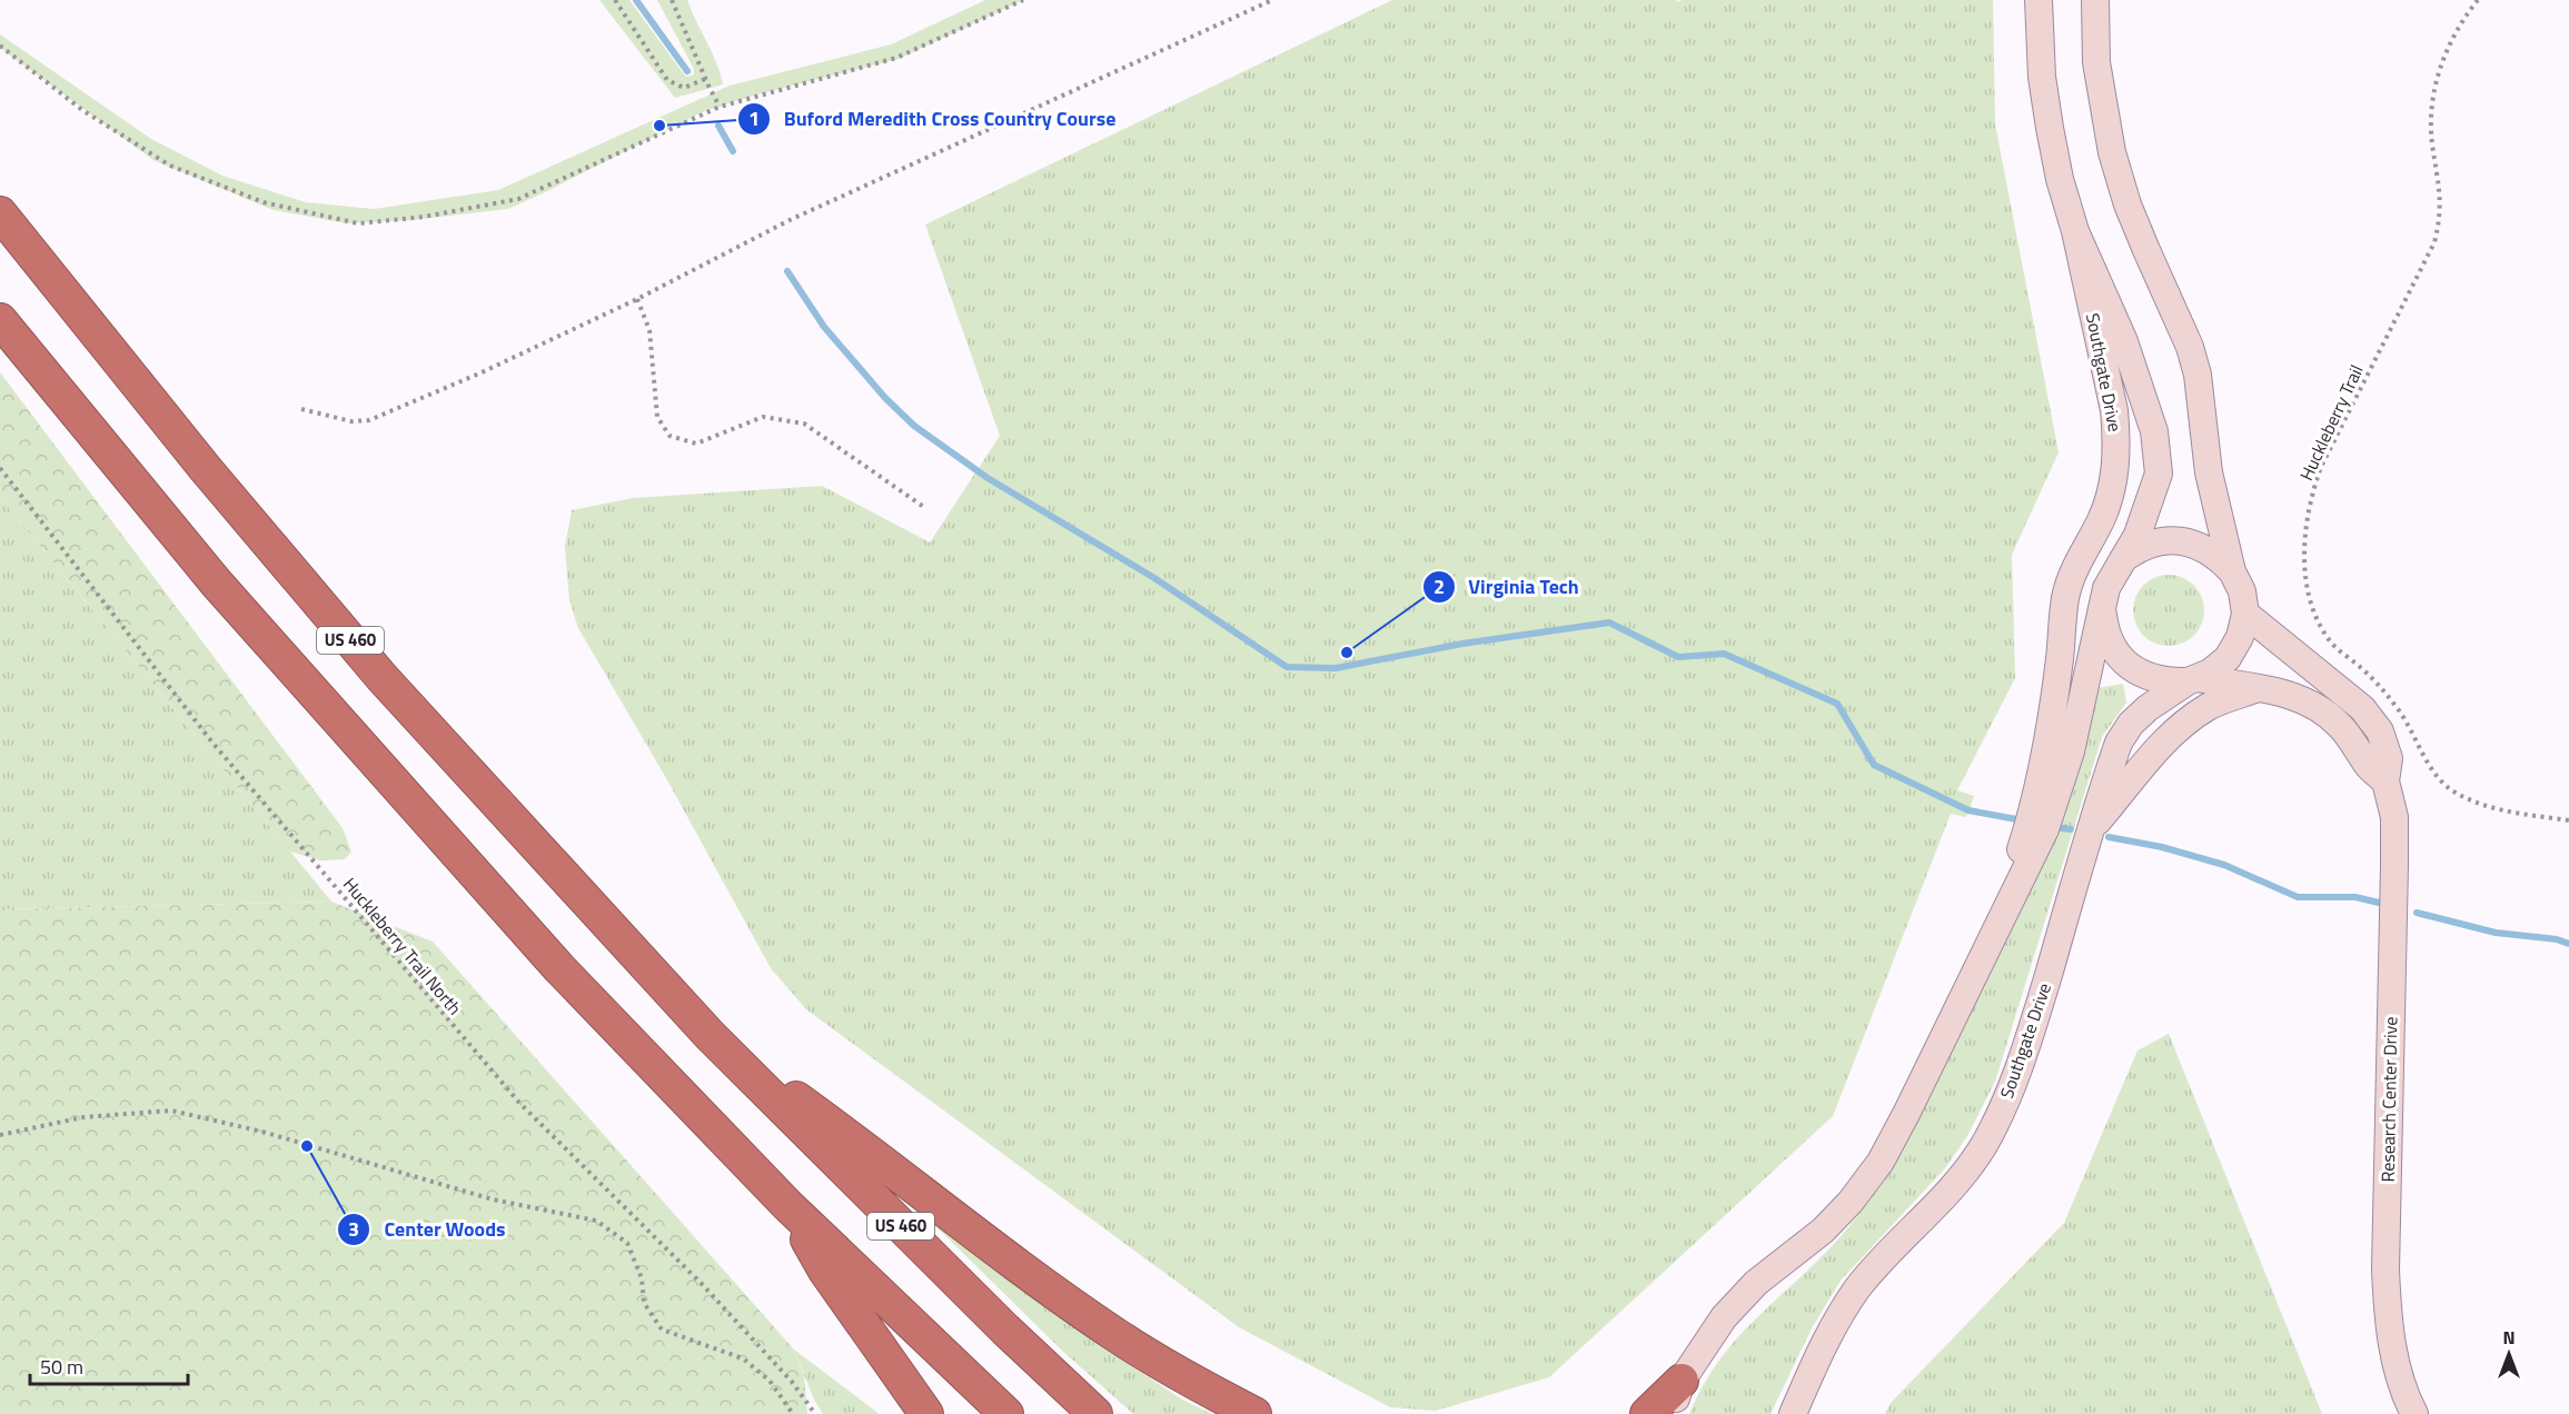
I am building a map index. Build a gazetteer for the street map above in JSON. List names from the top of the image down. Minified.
{"streets":{"highway":["US 460"],"main road":["Southgate Drive","Research Center Drive"],"path":["Huckleberry Trail","Huckleberry Trail North"]},"crossings":[["Southgate Drive","Research Center Drive"]],"places":["Buford Meredith Cross Country Course","Virginia Tech","Center Woods"],"scale_bar":"50 m","north":"top"}
